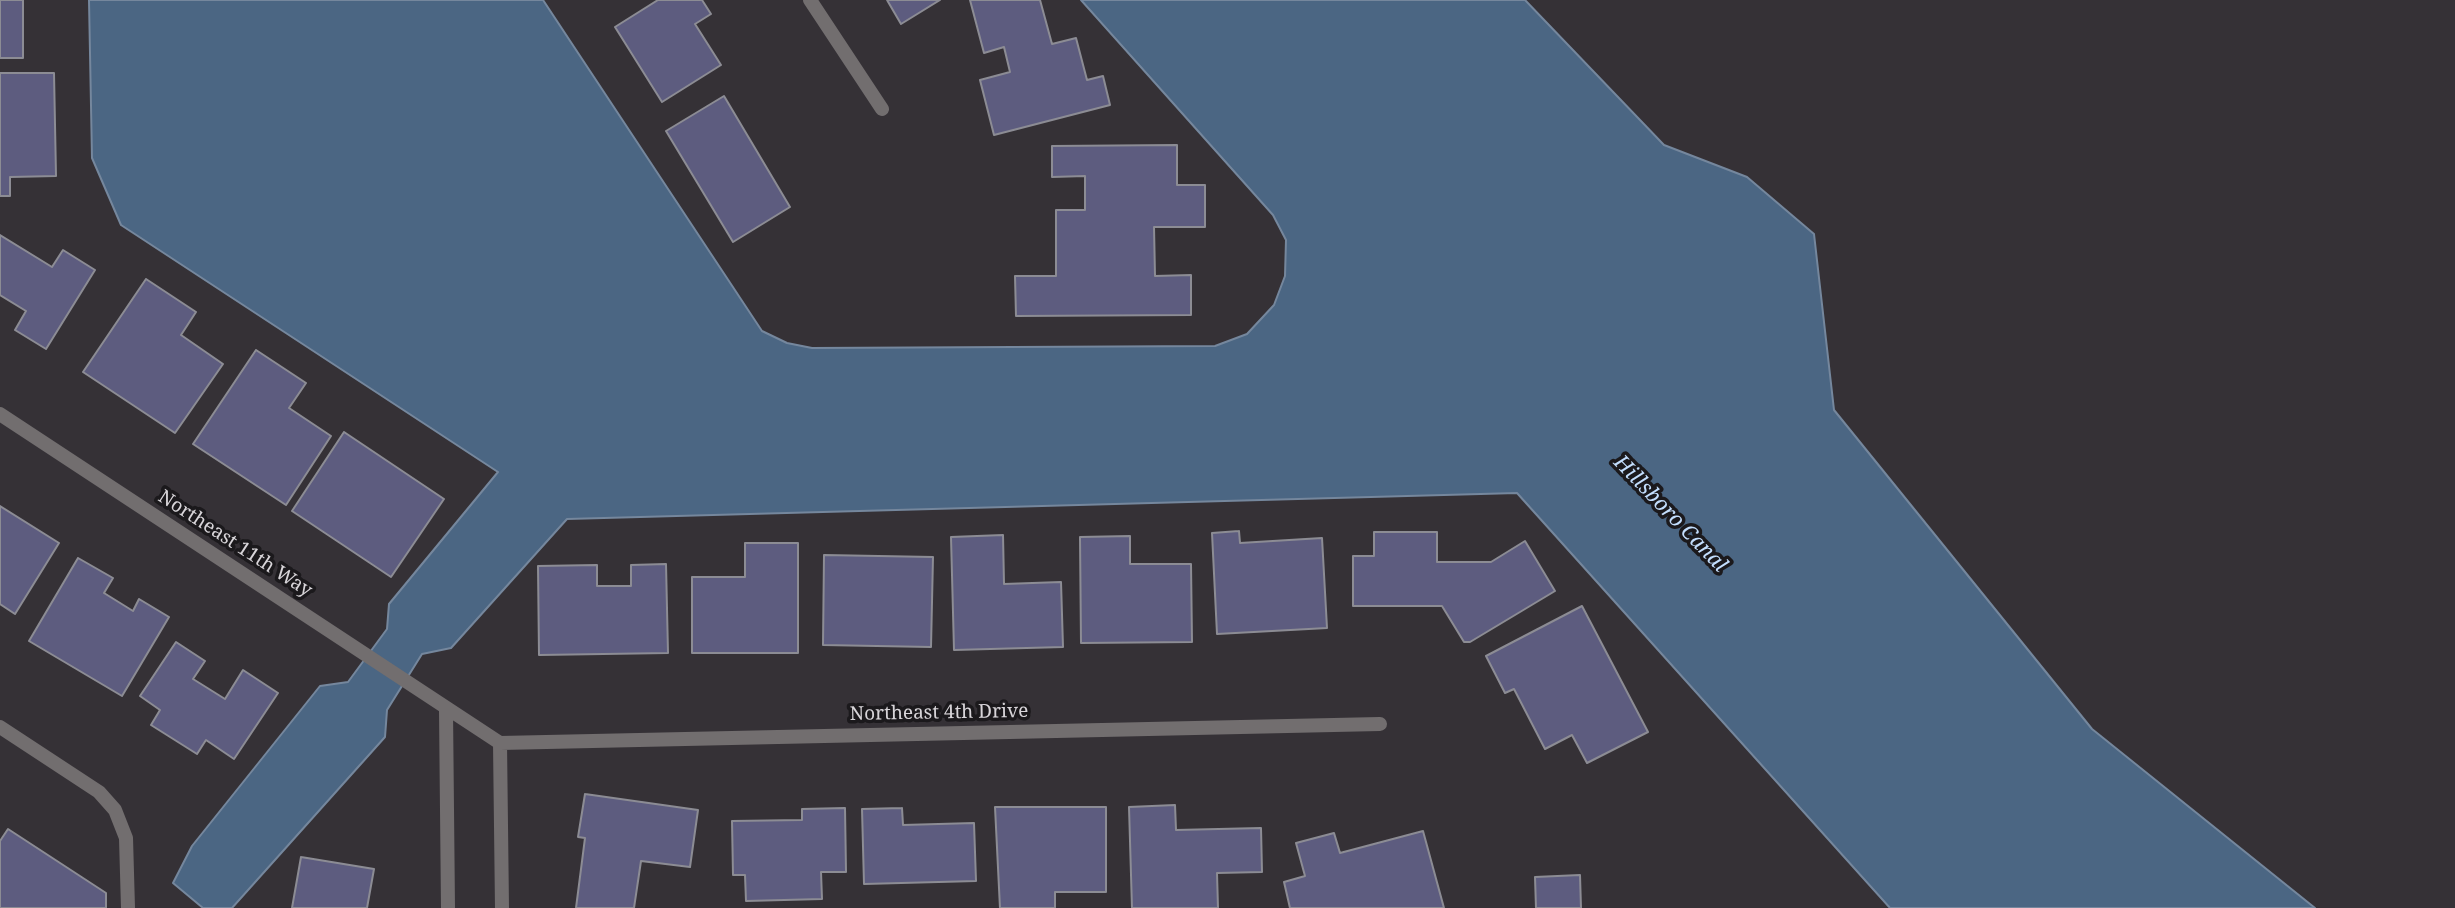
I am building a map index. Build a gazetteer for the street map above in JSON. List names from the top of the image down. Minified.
{"streets":{"street":["Northeast 11th Way","Northeast 4th Drive"]},"crossings":[["Northeast 11th Way","Northeast 4th Drive"]],"water":["Hillsboro Canal"]}
